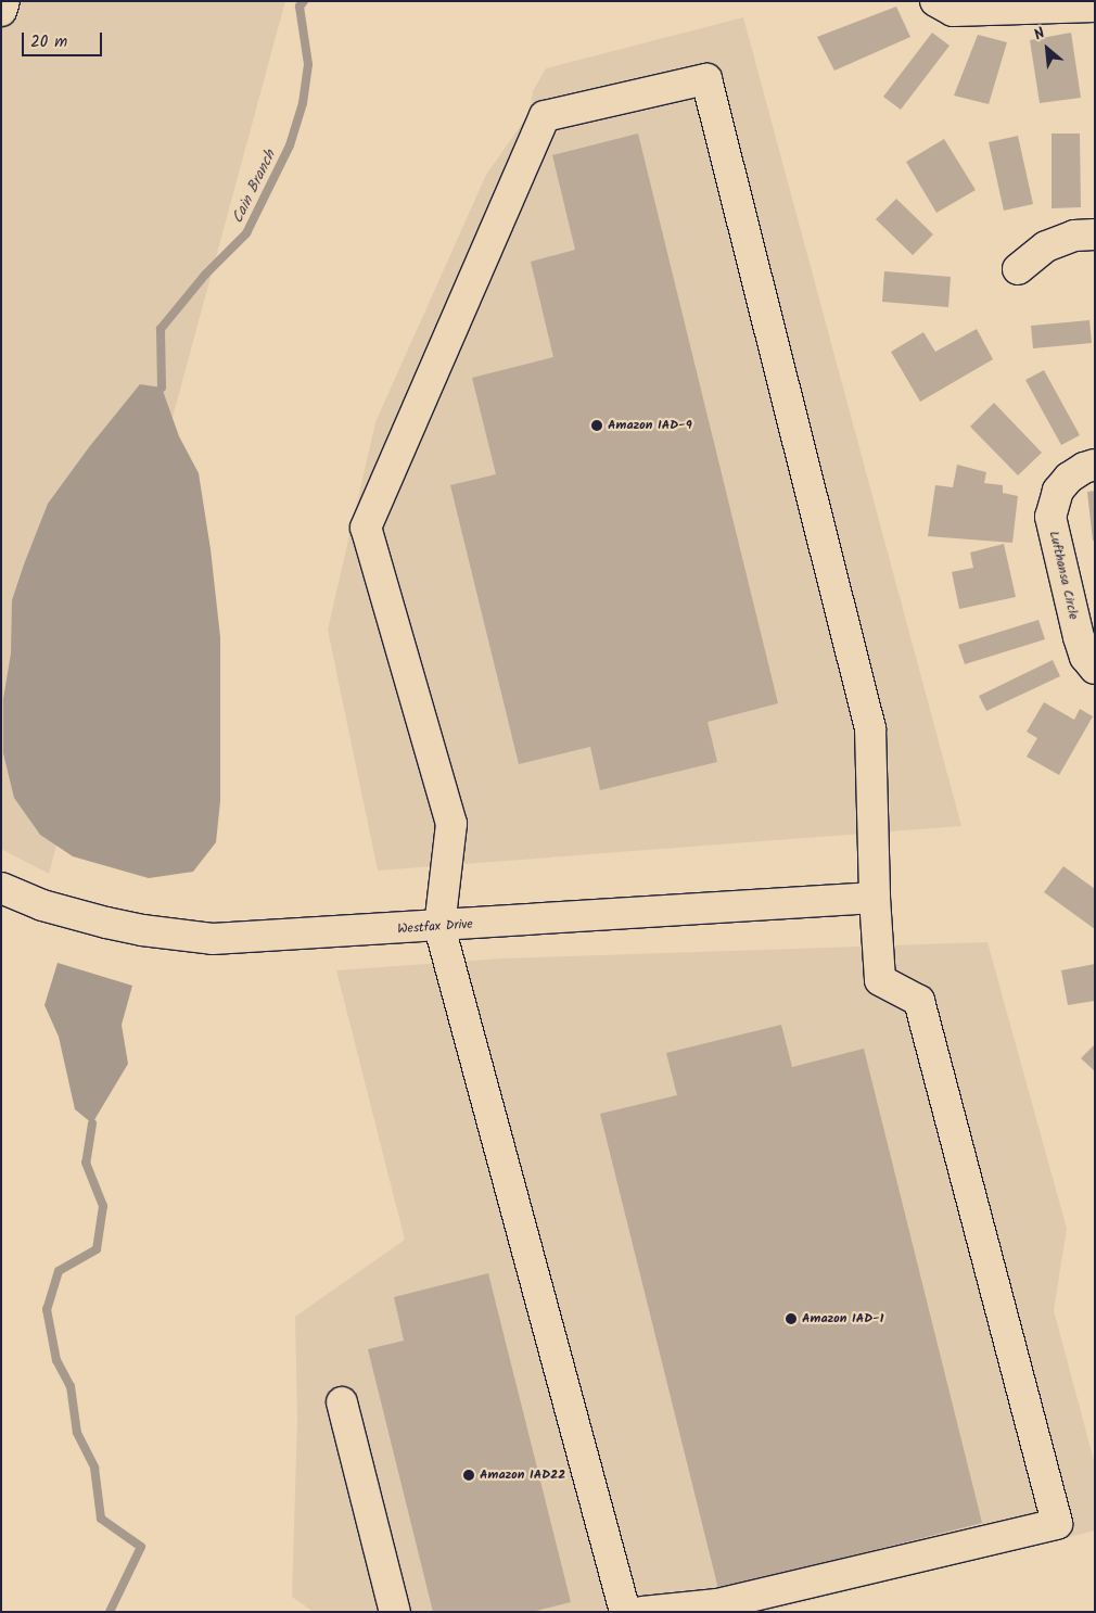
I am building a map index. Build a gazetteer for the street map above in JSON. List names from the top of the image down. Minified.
{"streets":{"street":["Lufthansa Circle","Westfax Drive"]},"water":["Cain Branch"],"places":["Amazon IAD-9","Amazon IAD-1","Amazon IAD22"],"scale_bar":"20 m","north":"top left"}
